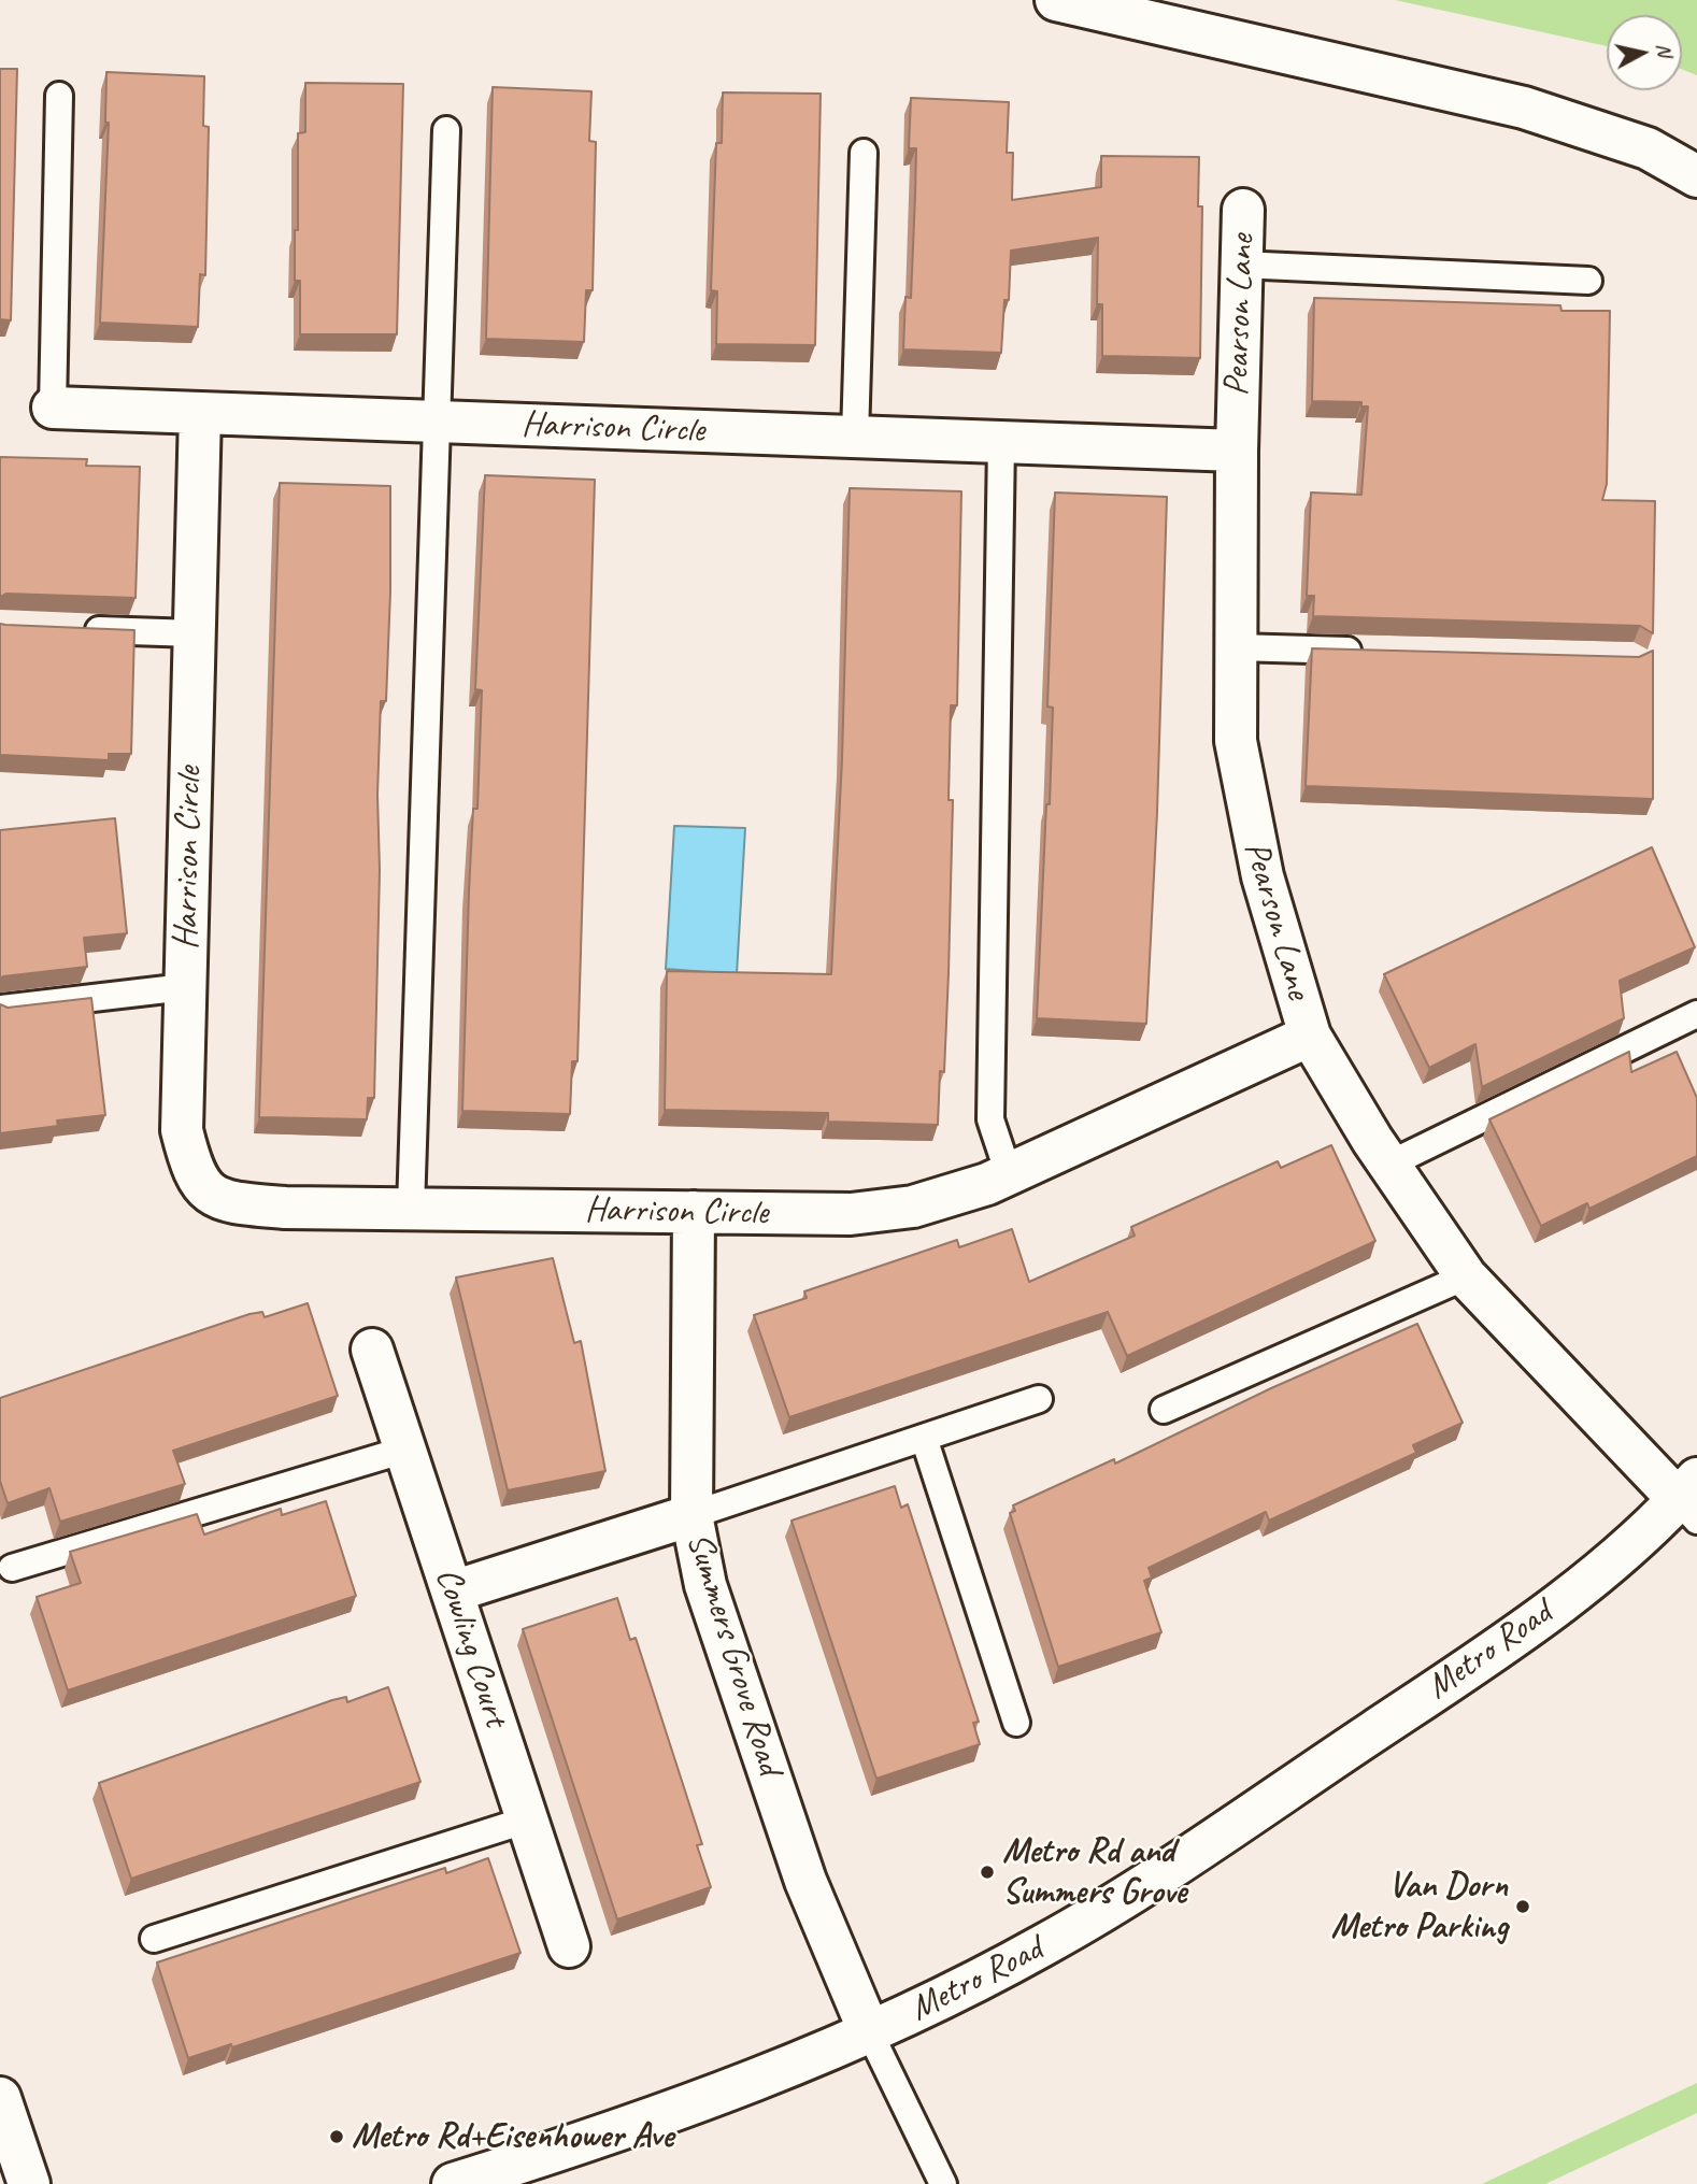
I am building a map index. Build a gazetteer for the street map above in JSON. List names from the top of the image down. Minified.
{"streets":{"street":["Pearson Lane","Harrison Circle","Cowling Court","Metro Road","Summers Grove Road"]},"crossings":[["Pearson Lane","Harrison Circle"],["Pearson Lane","Metro Road"],["Harrison Circle","Summers Grove Road"],["Metro Road","Summers Grove Road"]],"places":["Metro Rd and Summers Grove","Van Dorn Metro Parking","Metro Rd+Eisenhower Ave"],"north":"right"}
